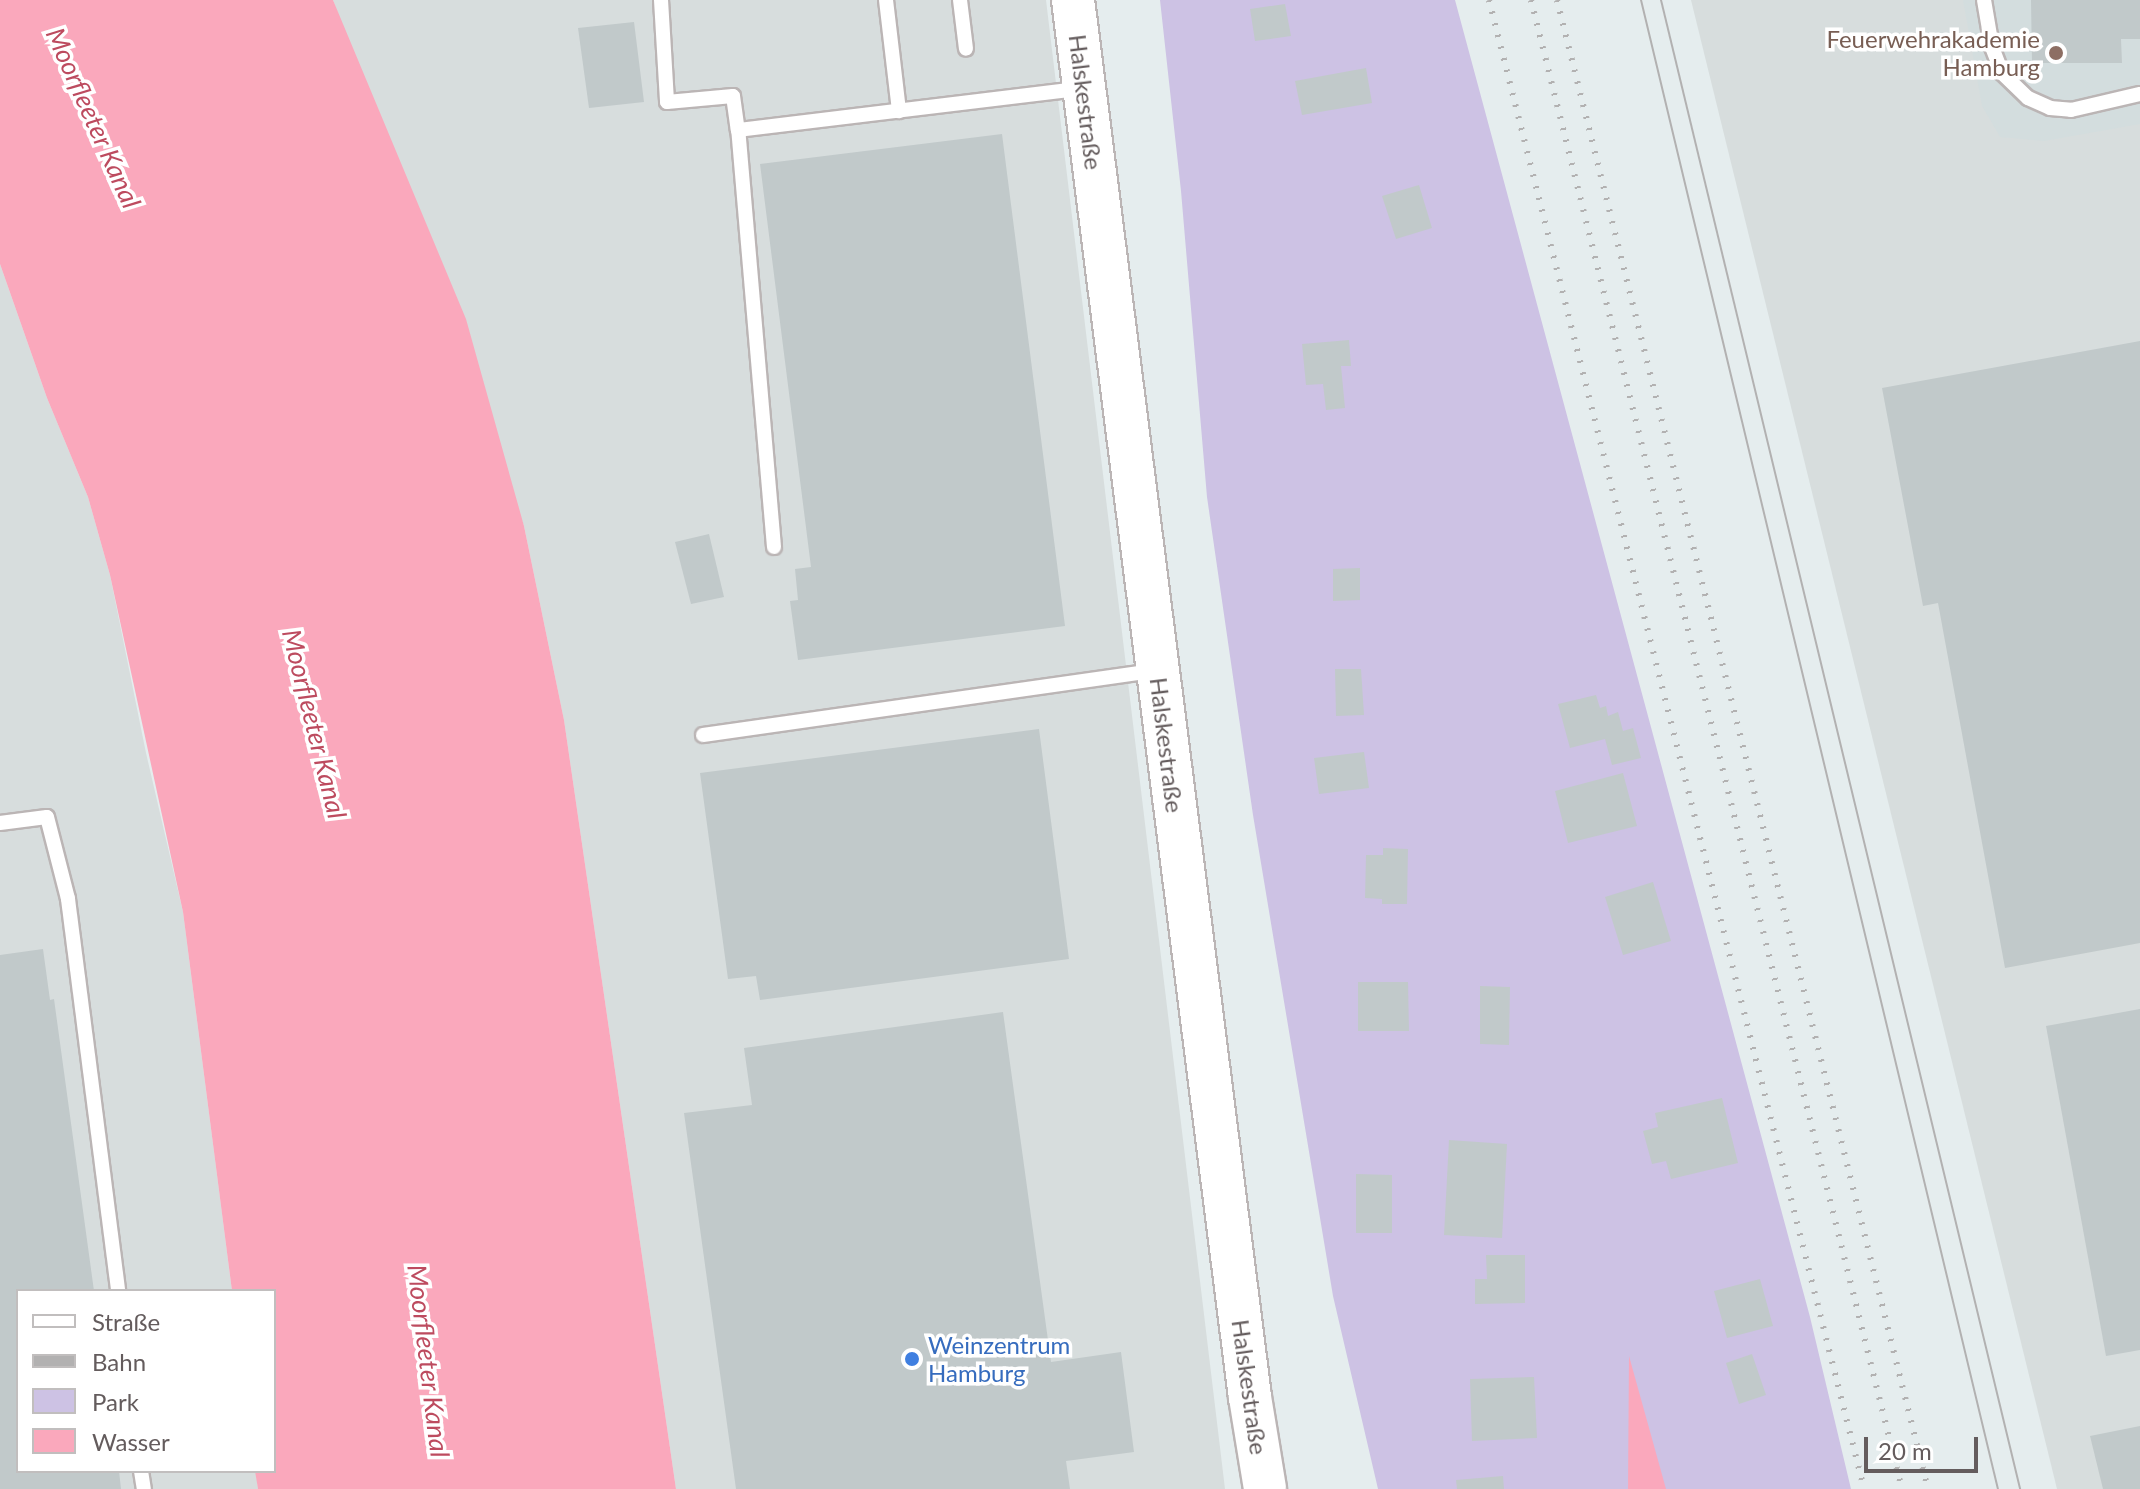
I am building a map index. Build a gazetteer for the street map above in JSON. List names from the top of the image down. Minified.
{"streets":{"street":["Halskestraße"]},"water":["Moorfleeter Kanal"],"places":["Feuerwehrakademie Hamburg","Weinzentrum Hamburg"],"legend":["Straße","Bahn","Park","Wasser"],"scale_bar":"20 m"}
